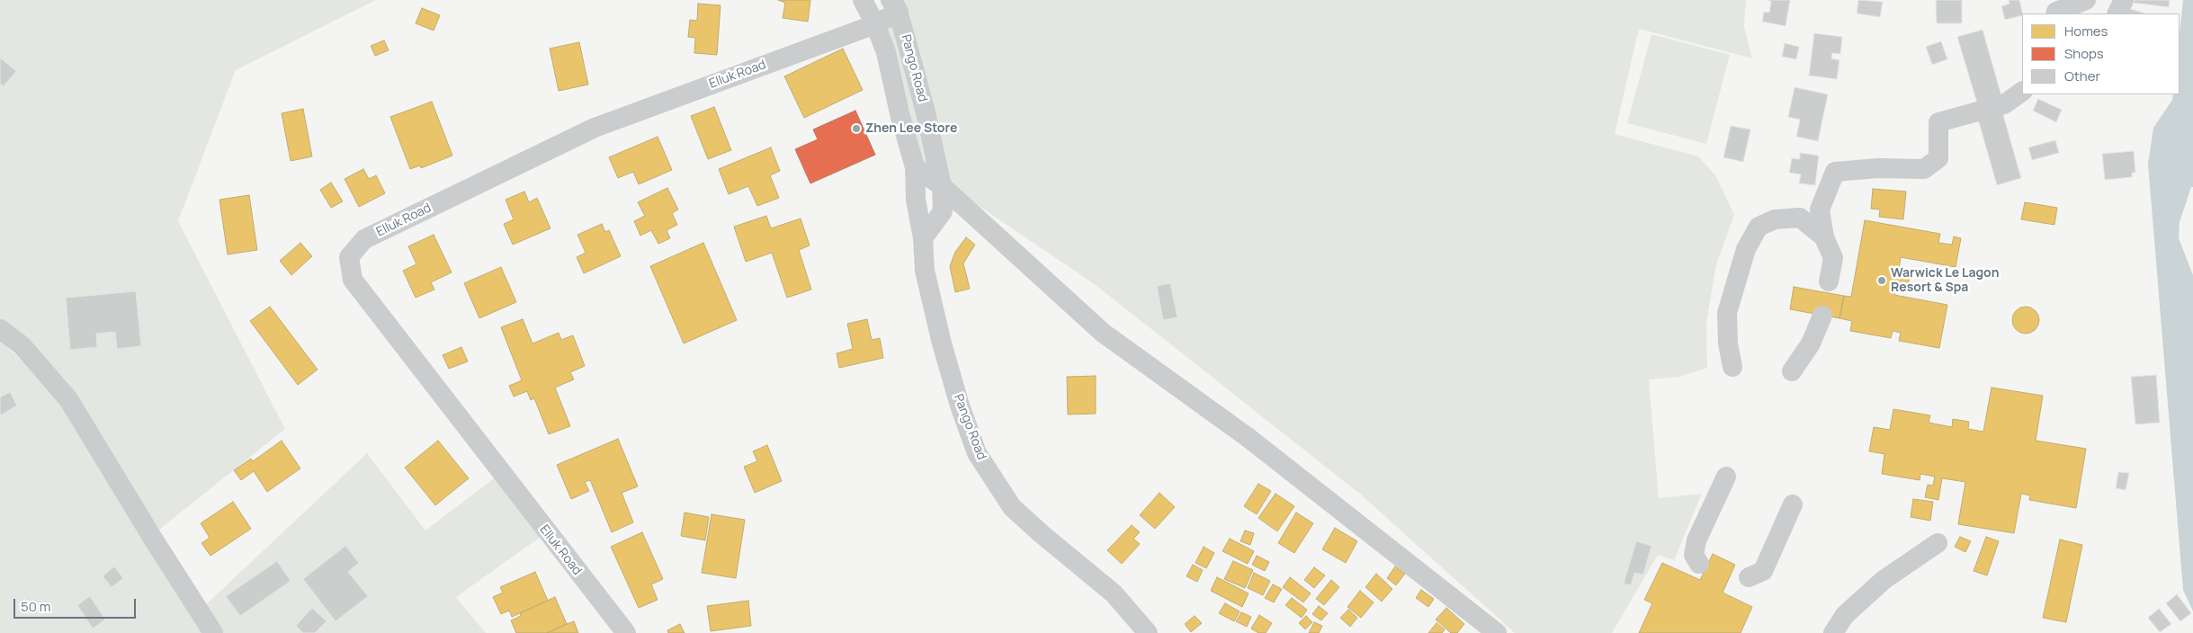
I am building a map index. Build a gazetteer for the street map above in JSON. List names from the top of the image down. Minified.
{"streets":{"street":["Pango Road","Elluk Road"]},"crossings":[["Pango Road","Elluk Road"]],"places":["Zhen Lee Store","Warwick Le Lagon Resort & Spa"],"legend":["Homes","Shops","Other"],"scale_bar":"50 m"}
